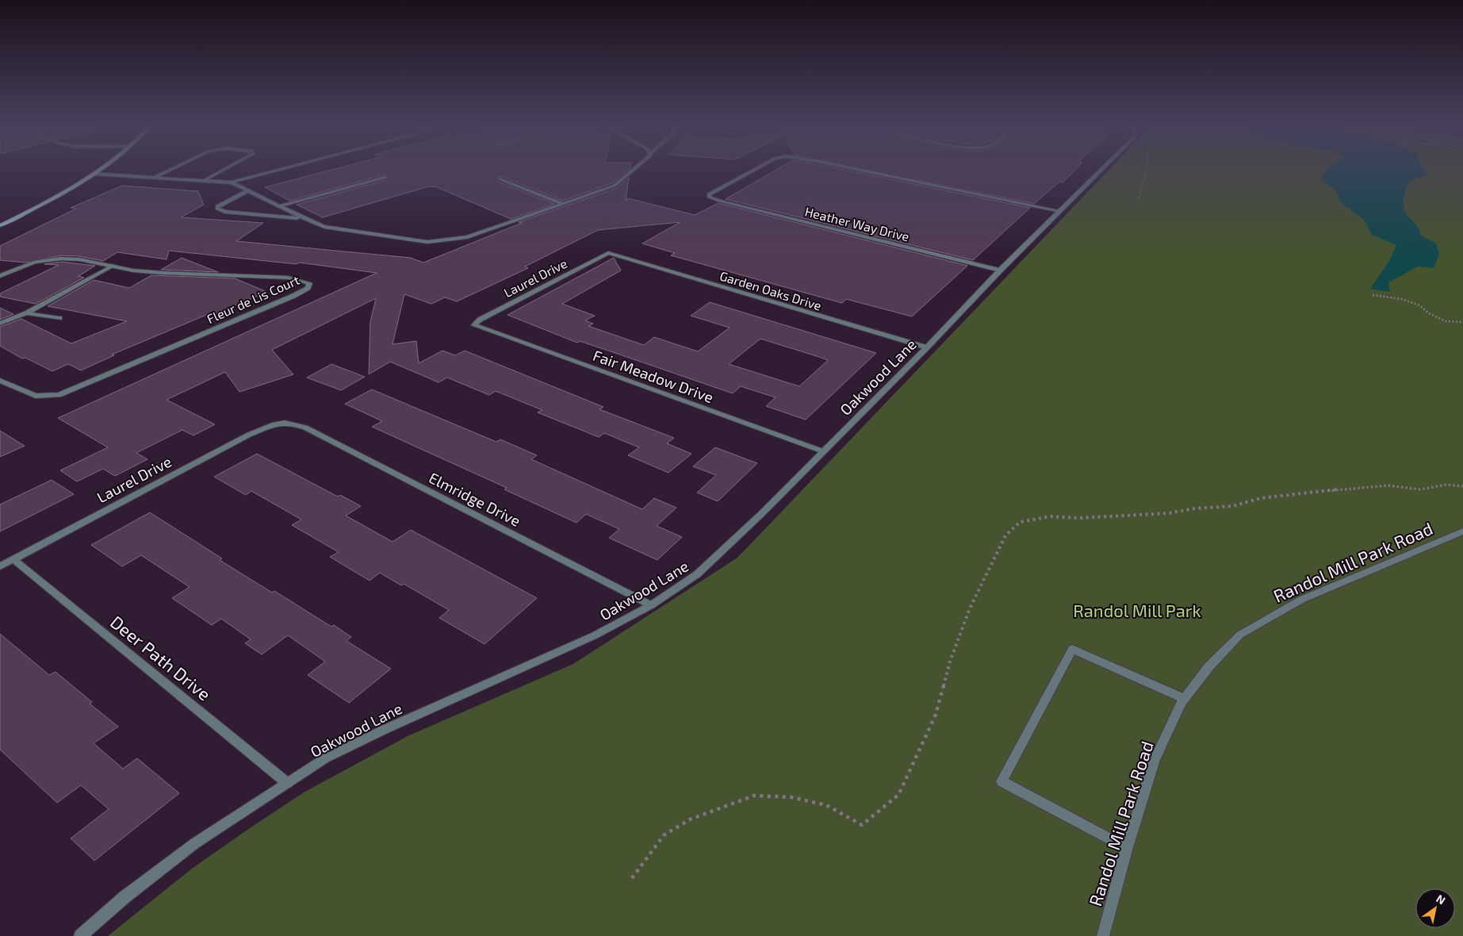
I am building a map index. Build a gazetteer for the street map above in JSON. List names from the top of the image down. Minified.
{"streets":{"street":["Heather Way Drive","Laurel Drive","Garden Oaks Drive","Fleur de Lis Court","Fair Meadow Drive","Oakwood Lane","Elmridge Drive","Randol Mill Park Road","Deer Path Drive"]},"crossings":[["Heather Way Drive","Oakwood Lane"],["Laurel Drive","Garden Oaks Drive"],["Laurel Drive","Fair Meadow Drive"],["Laurel Drive","Elmridge Drive"],["Laurel Drive","Deer Path Drive"],["Garden Oaks Drive","Oakwood Lane"],["Fair Meadow Drive","Oakwood Lane"],["Oakwood Lane","Elmridge Drive"],["Oakwood Lane","Deer Path Drive"]],"parks":["Randol Mill Park"],"north":"top right"}
